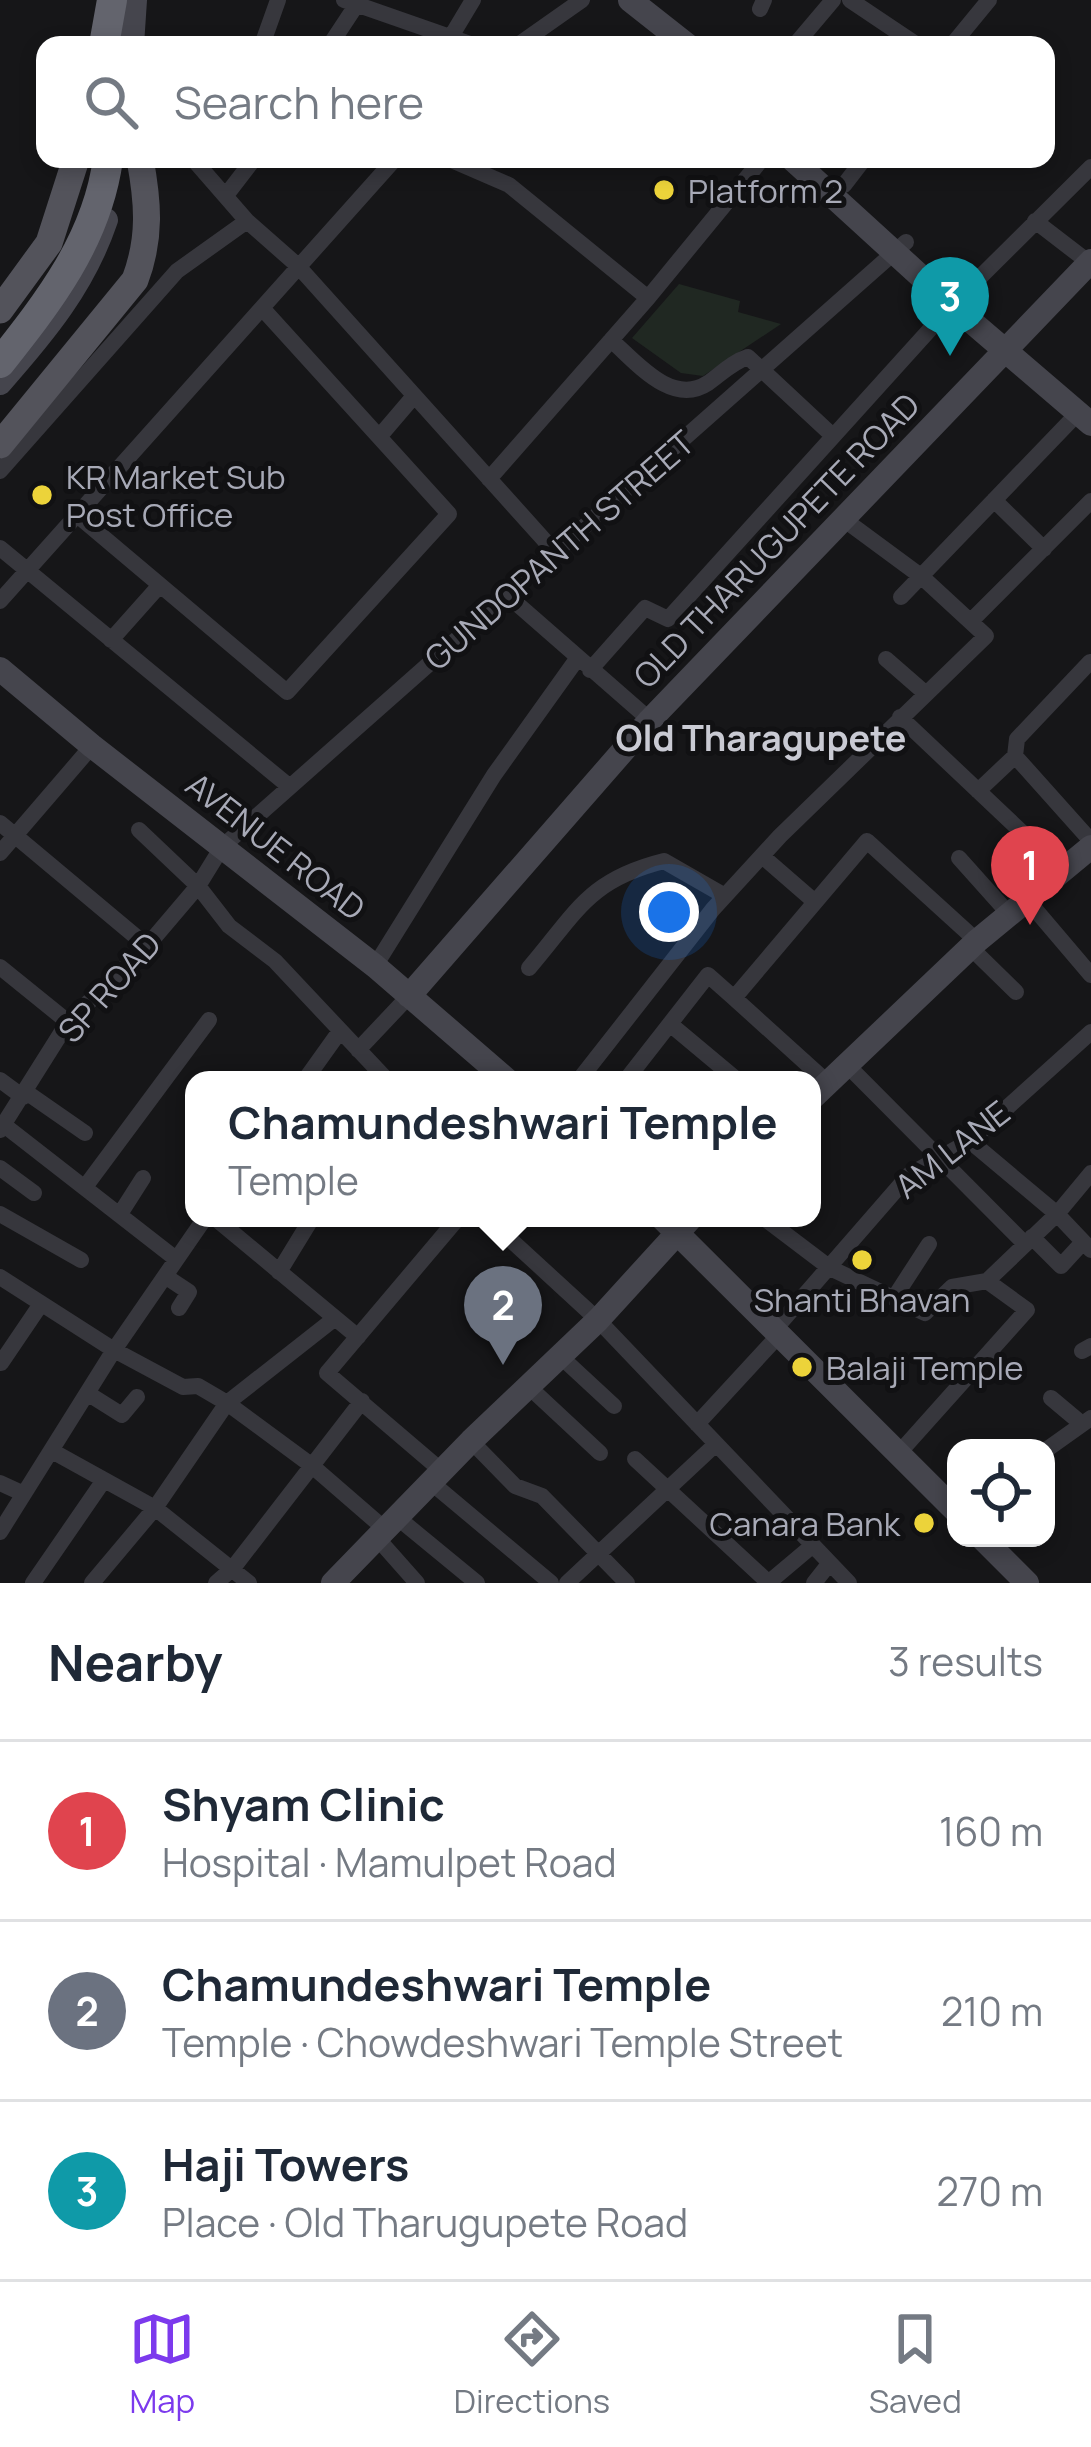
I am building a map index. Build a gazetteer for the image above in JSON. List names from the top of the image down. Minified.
{"streets":{"street":["OLD THARUGUPETE ROAD","GUNDOPANTH STREET","AVENUE ROAD","SP ROAD","AM LANE"]},"crossings":[["OLD THARUGUPETE ROAD","AVENUE ROAD"],["GUNDOPANTH STREET","AVENUE ROAD"],["GUNDOPANTH STREET","SP ROAD"],["AVENUE ROAD","SP ROAD"]],"districts":["Old Tharagupete"],"places":["Platform 2","KR Market Sub Post Office","Shanti Bhavan","Balaji Temple","Canara Bank"],"page":{"search":"Search here","pins":["3","1","2"],"popup":["Chamundeshwari Temple","Temple"],"heading":["Nearby","3 results"],"list":[{"mark":"1","name":"Shyam Clinic","note":"Hospital · Mamulpet Road","value":"160 m"},{"mark":"2","name":"Chamundeshwari Temple","note":"Temple · Chowdeshwari Temple Street","value":"210 m"},{"mark":"3","name":"Haji Towers","note":"Place · Old Tharugupete Road","value":"270 m"}],"nav":["Map","Directions","Saved"]}}
